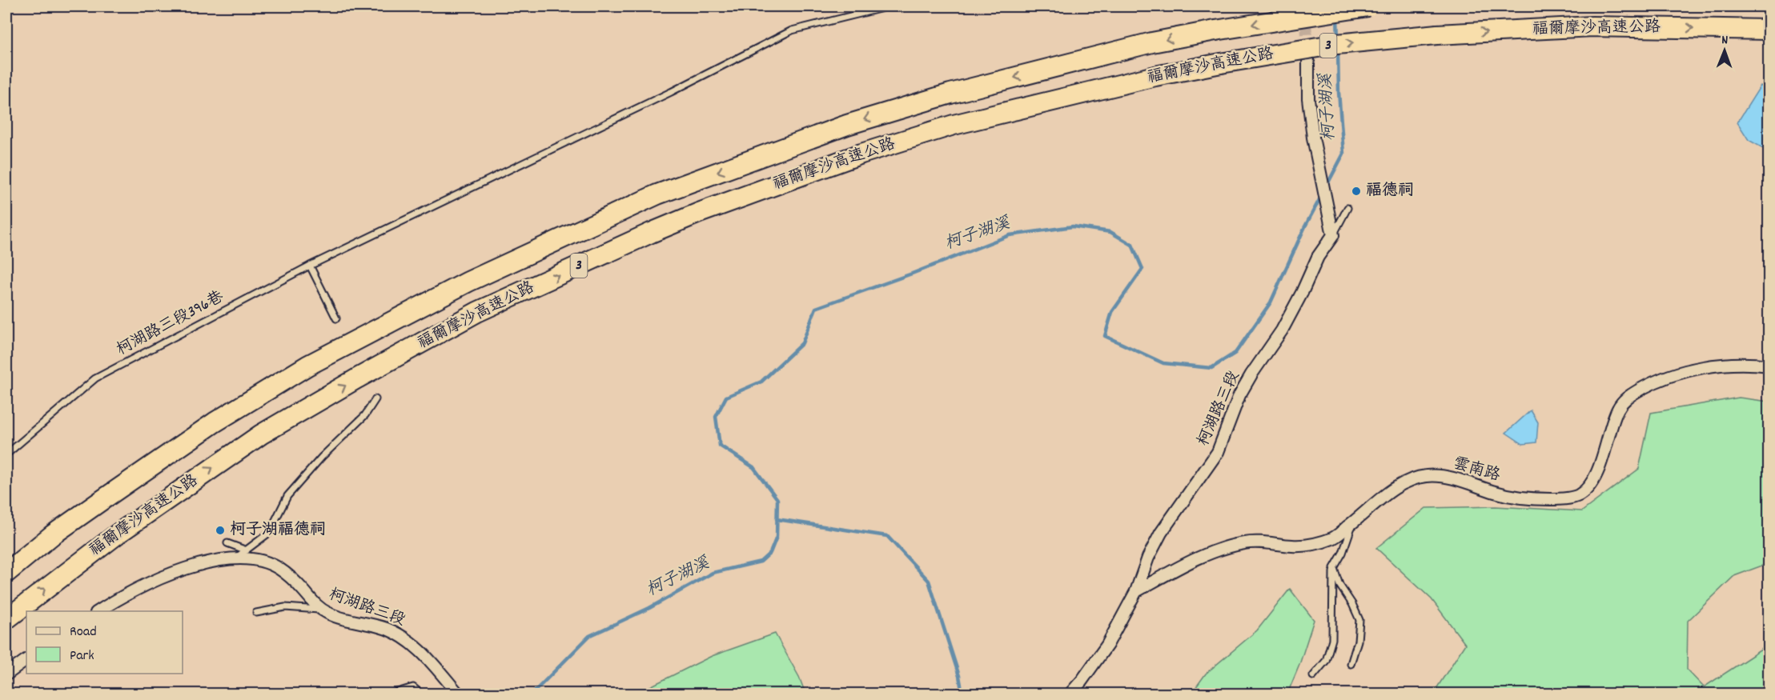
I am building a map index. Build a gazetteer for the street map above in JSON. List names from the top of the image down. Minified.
{"streets":{"highway":["福爾摩沙高速公路","3"],"street":["柯湖路三段","雲南路"],"lane":["柯湖路三段396巷"]},"crossings":[["柯湖路三段","雲南路"]],"water":["柯子湖溪"],"places":["福德祠","柯子湖福德祠"],"legend":["Road","Park"],"north":"top"}
